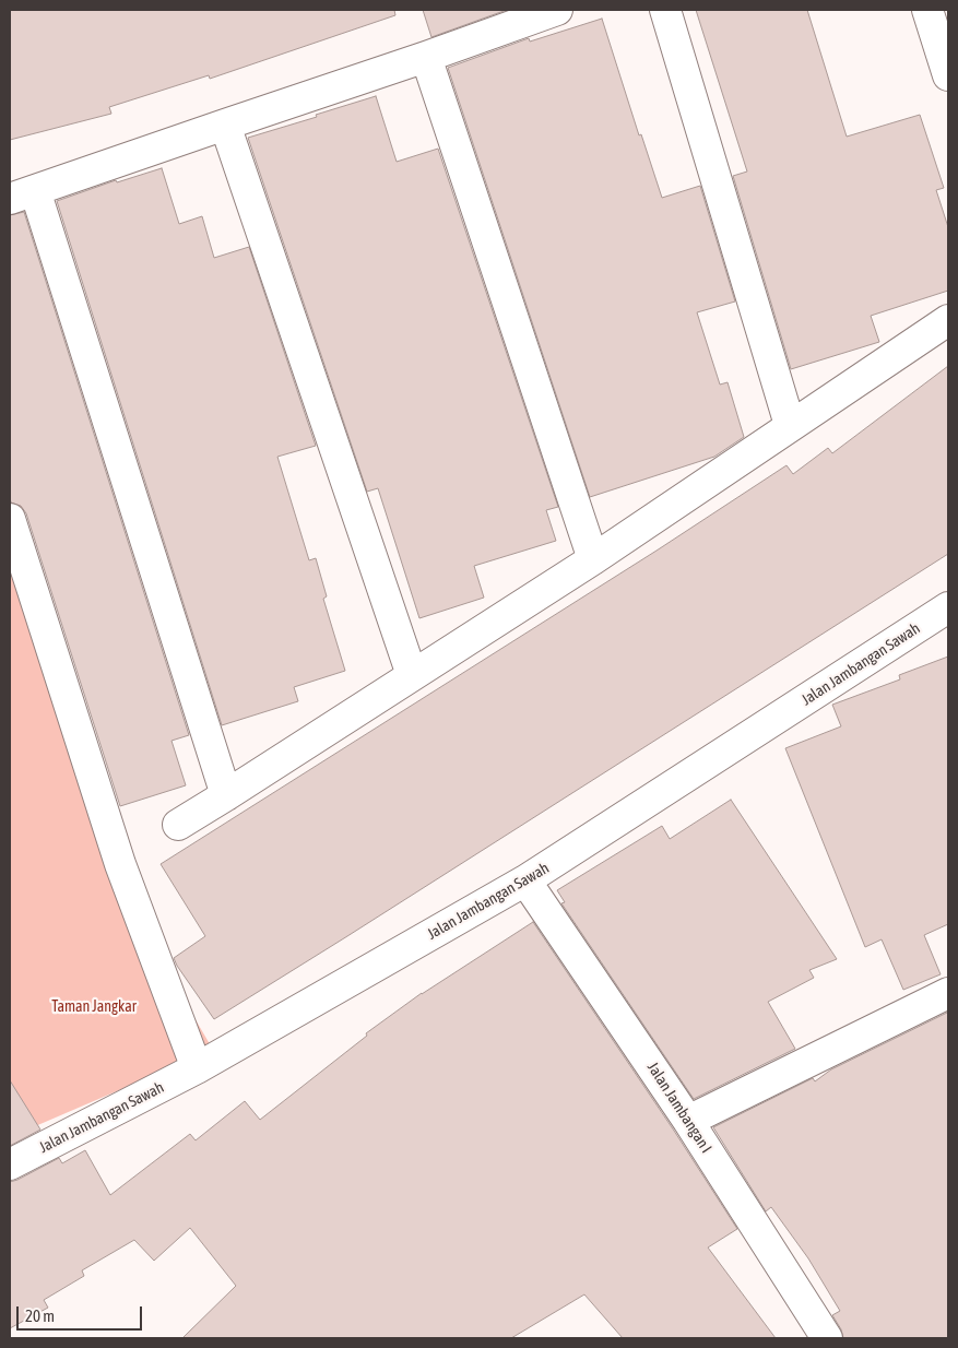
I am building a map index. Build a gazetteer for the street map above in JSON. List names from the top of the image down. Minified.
{"streets":{"street":["Jalan Jambangan Sawah","Jalan Jambangan I"]},"crossings":[["Jalan Jambangan Sawah","Jalan Jambangan I"]],"parks":["Taman Jangkar"],"scale_bar":"20 m"}
